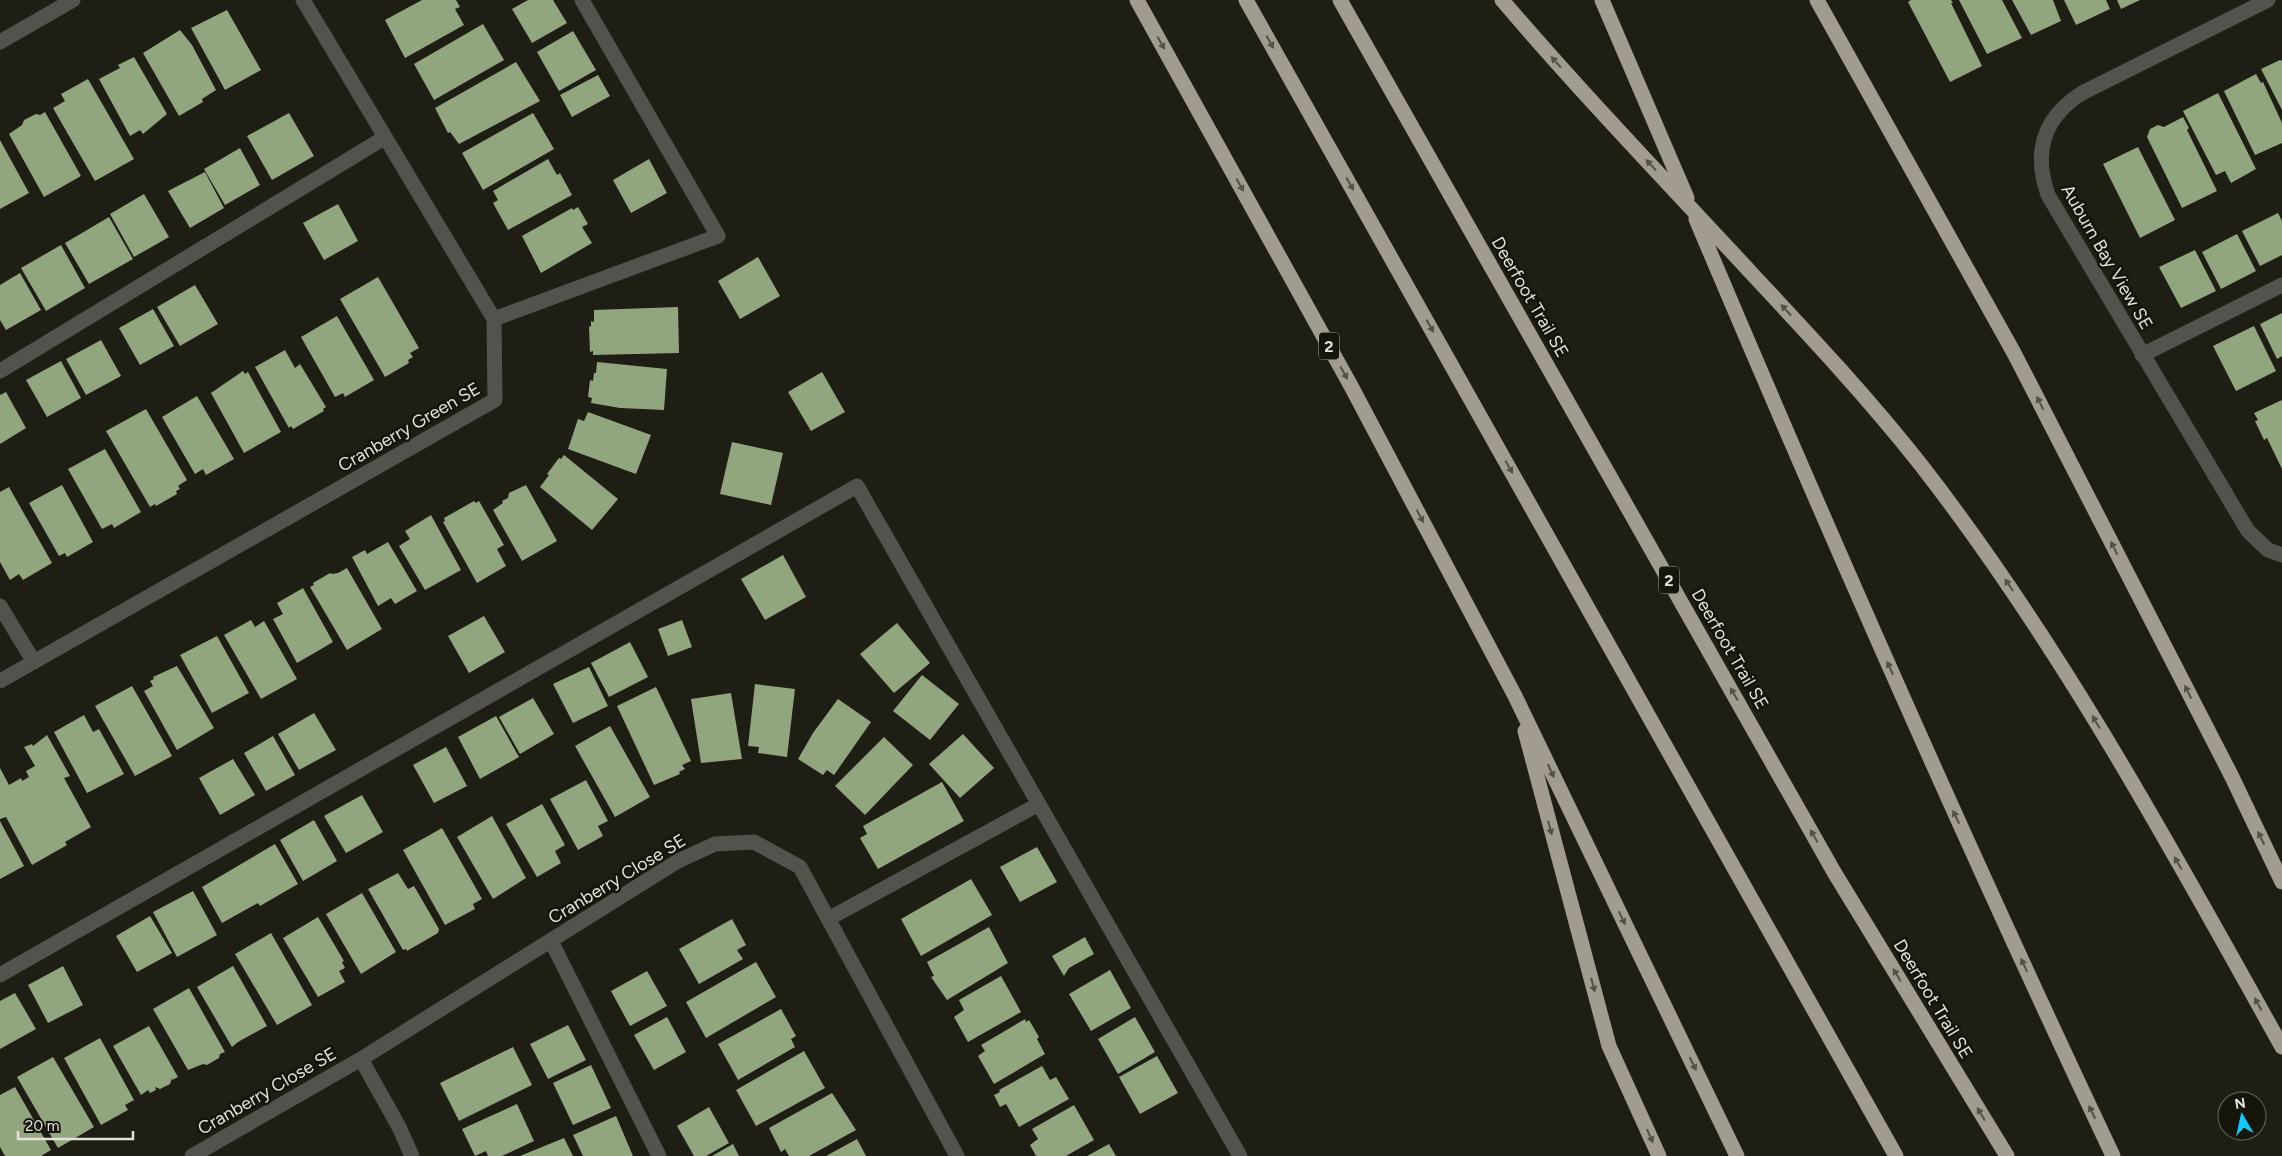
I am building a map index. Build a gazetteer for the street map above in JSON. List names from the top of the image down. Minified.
{"streets":{"highway":["Deerfoot Trail SE","2"],"street":["Auburn Bay View SE","Cranberry Green SE","Cranberry Close SE"]},"scale_bar":"20 m","north":"top"}
